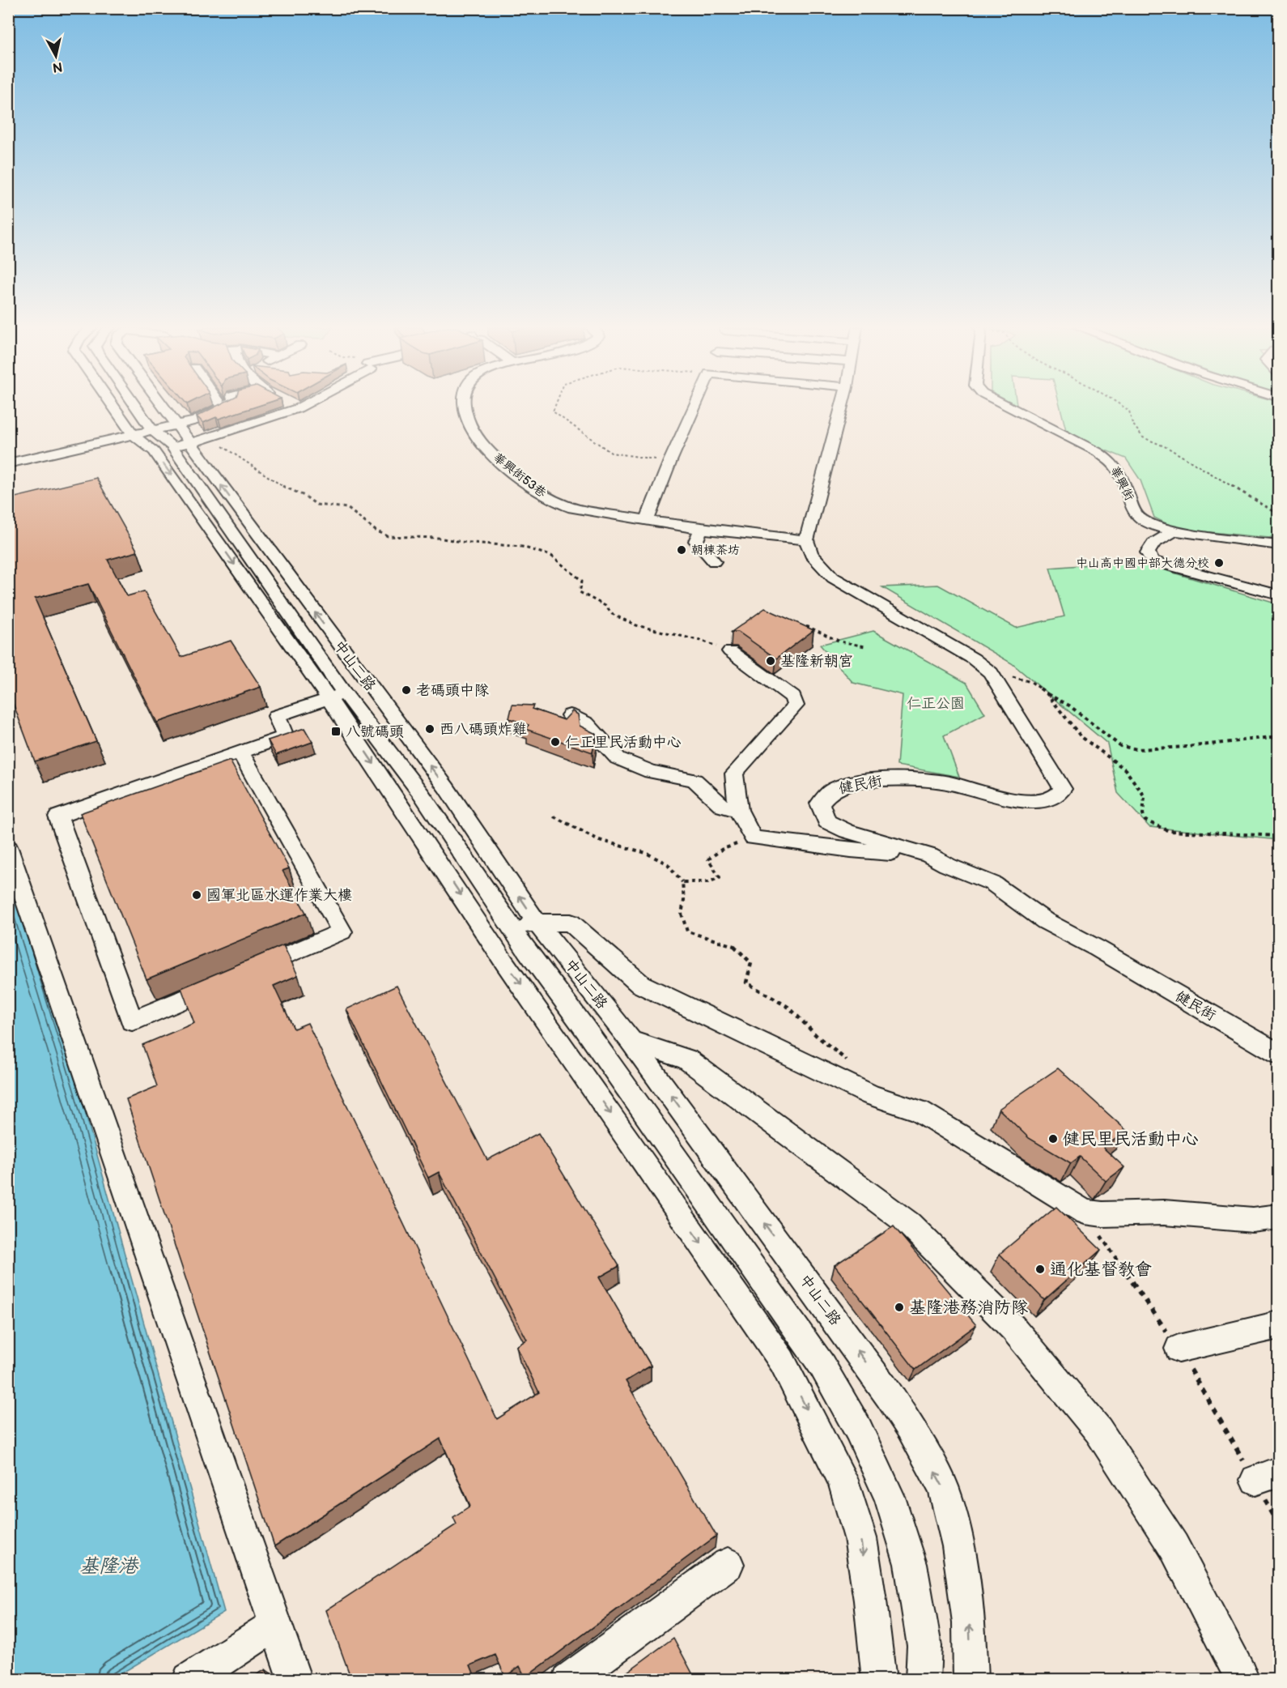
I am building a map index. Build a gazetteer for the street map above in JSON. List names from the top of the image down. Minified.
{"streets":{"street":["華興街53巷","華興街","中山二路","健民街"]},"crossings":[["華興街53巷","健民街"]],"water":["基隆港"],"parks":["仁正公園"],"places":{"other":["朝棟茶坊","中山高中國中部大德分校","基隆新朝宮","老碼頭中隊","西八碼頭炸雞","仁正里民活動中心","國軍北區水運作業大樓","健民里民活動中心","通化基督教會","基隆港務消防隊"],"transit":["八號碼頭"]},"north":"bottom"}
